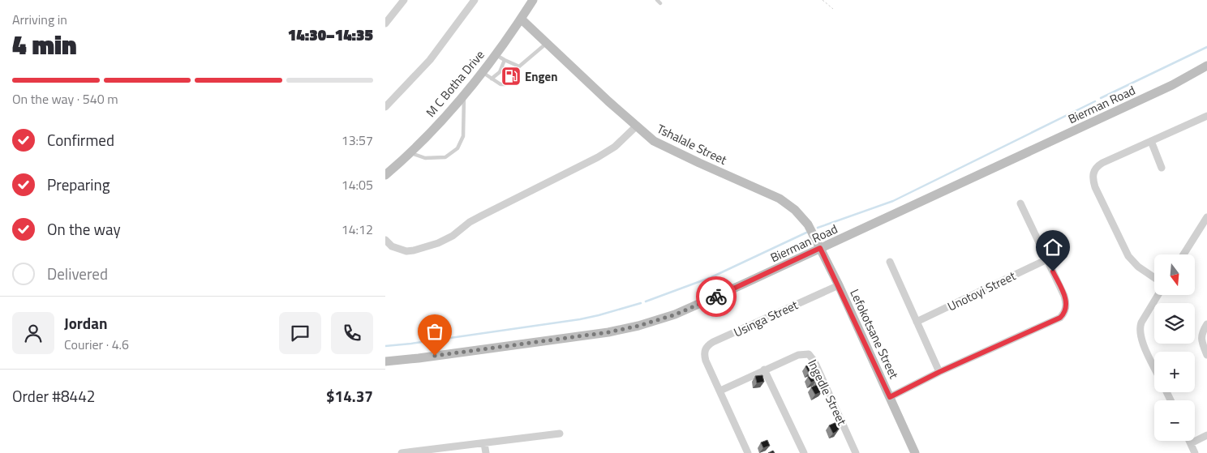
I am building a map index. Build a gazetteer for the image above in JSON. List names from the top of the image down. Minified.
{"streets":{"main road":["M C Botha Drive","Bierman Road","Tshalale Street","Lefokotsane Street"],"street":["Unotoyi Street","Usinga Street","Ingedle Street"]},"crossings":[["M C Botha Drive","Tshalale Street"],["Bierman Road","Tshalale Street"],["Bierman Road","Lefokotsane Street"],["Tshalale Street","Lefokotsane Street"],["Usinga Street","Lefokotsane Street"],["Usinga Street","Ingedle Street"]],"places":{"fuel station":["Engen"]},"north":"bottom","page":{"heading":["4 min","Arriving in","14:30–14:35"],"panel":["Jordan","Courier · 4.6","Order #8442","$14.37"],"bar":"On the way · 540 m","list":[["Confirmed","13:57"],["Preparing","14:05"],["On the way","14:12"],"Delivered"],"map_buttons":["+","−"]}}
